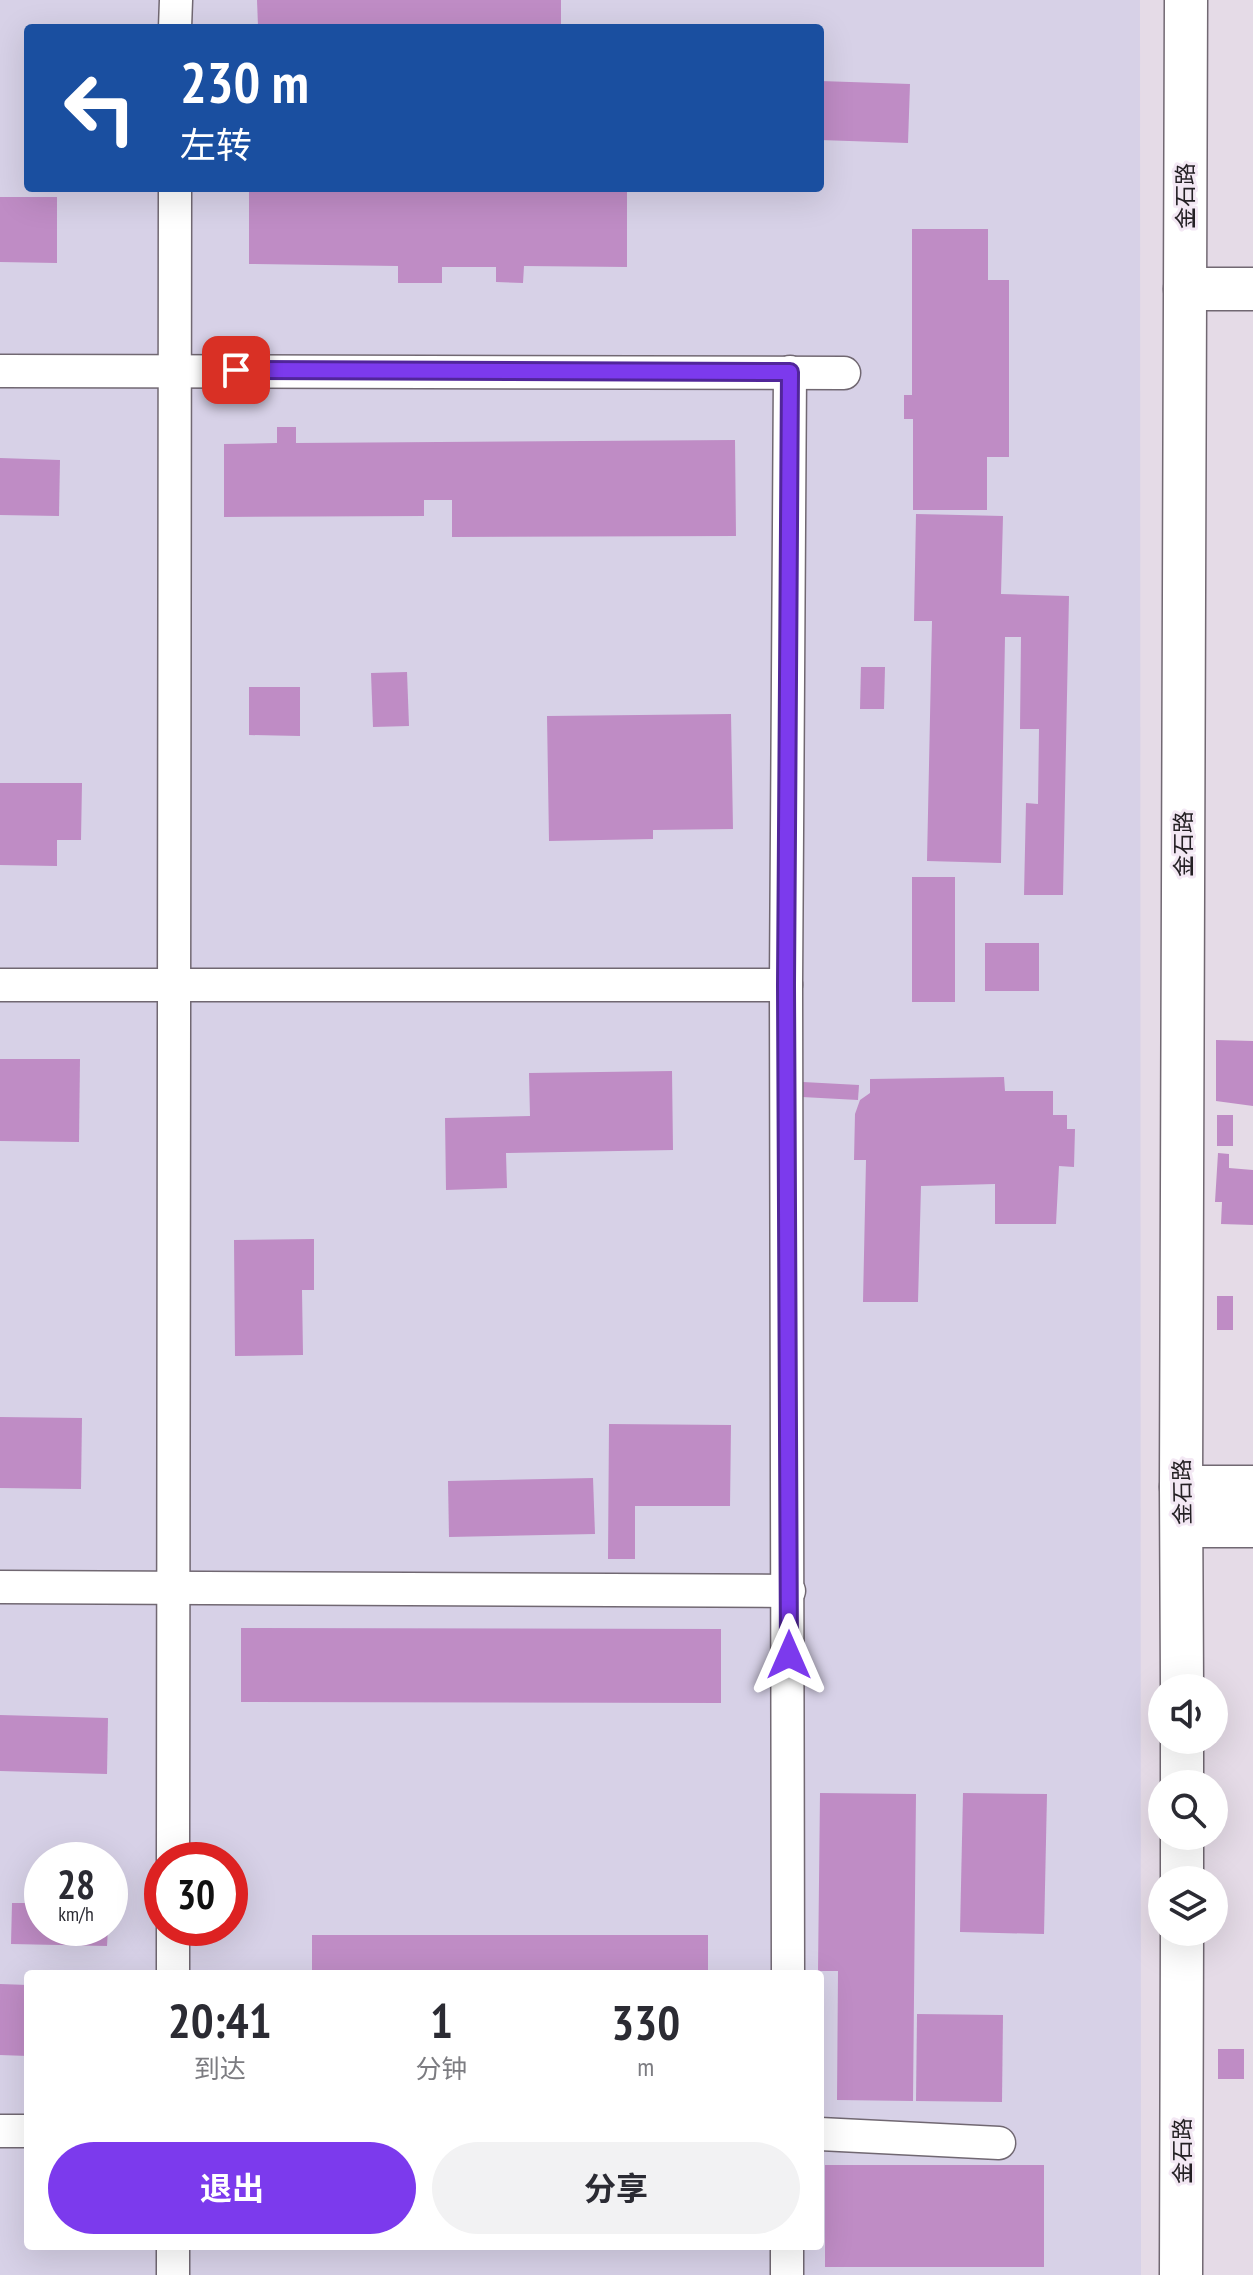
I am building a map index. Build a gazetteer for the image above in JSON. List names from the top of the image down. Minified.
{"streets":{"street":["金石路"]},"page":{"turn":["230 m","左转"],"speed":"28 km/h","limit":"30","eta":["20:41","到达","1","分钟","330","m"],"buttons":["退出","分享"]}}
